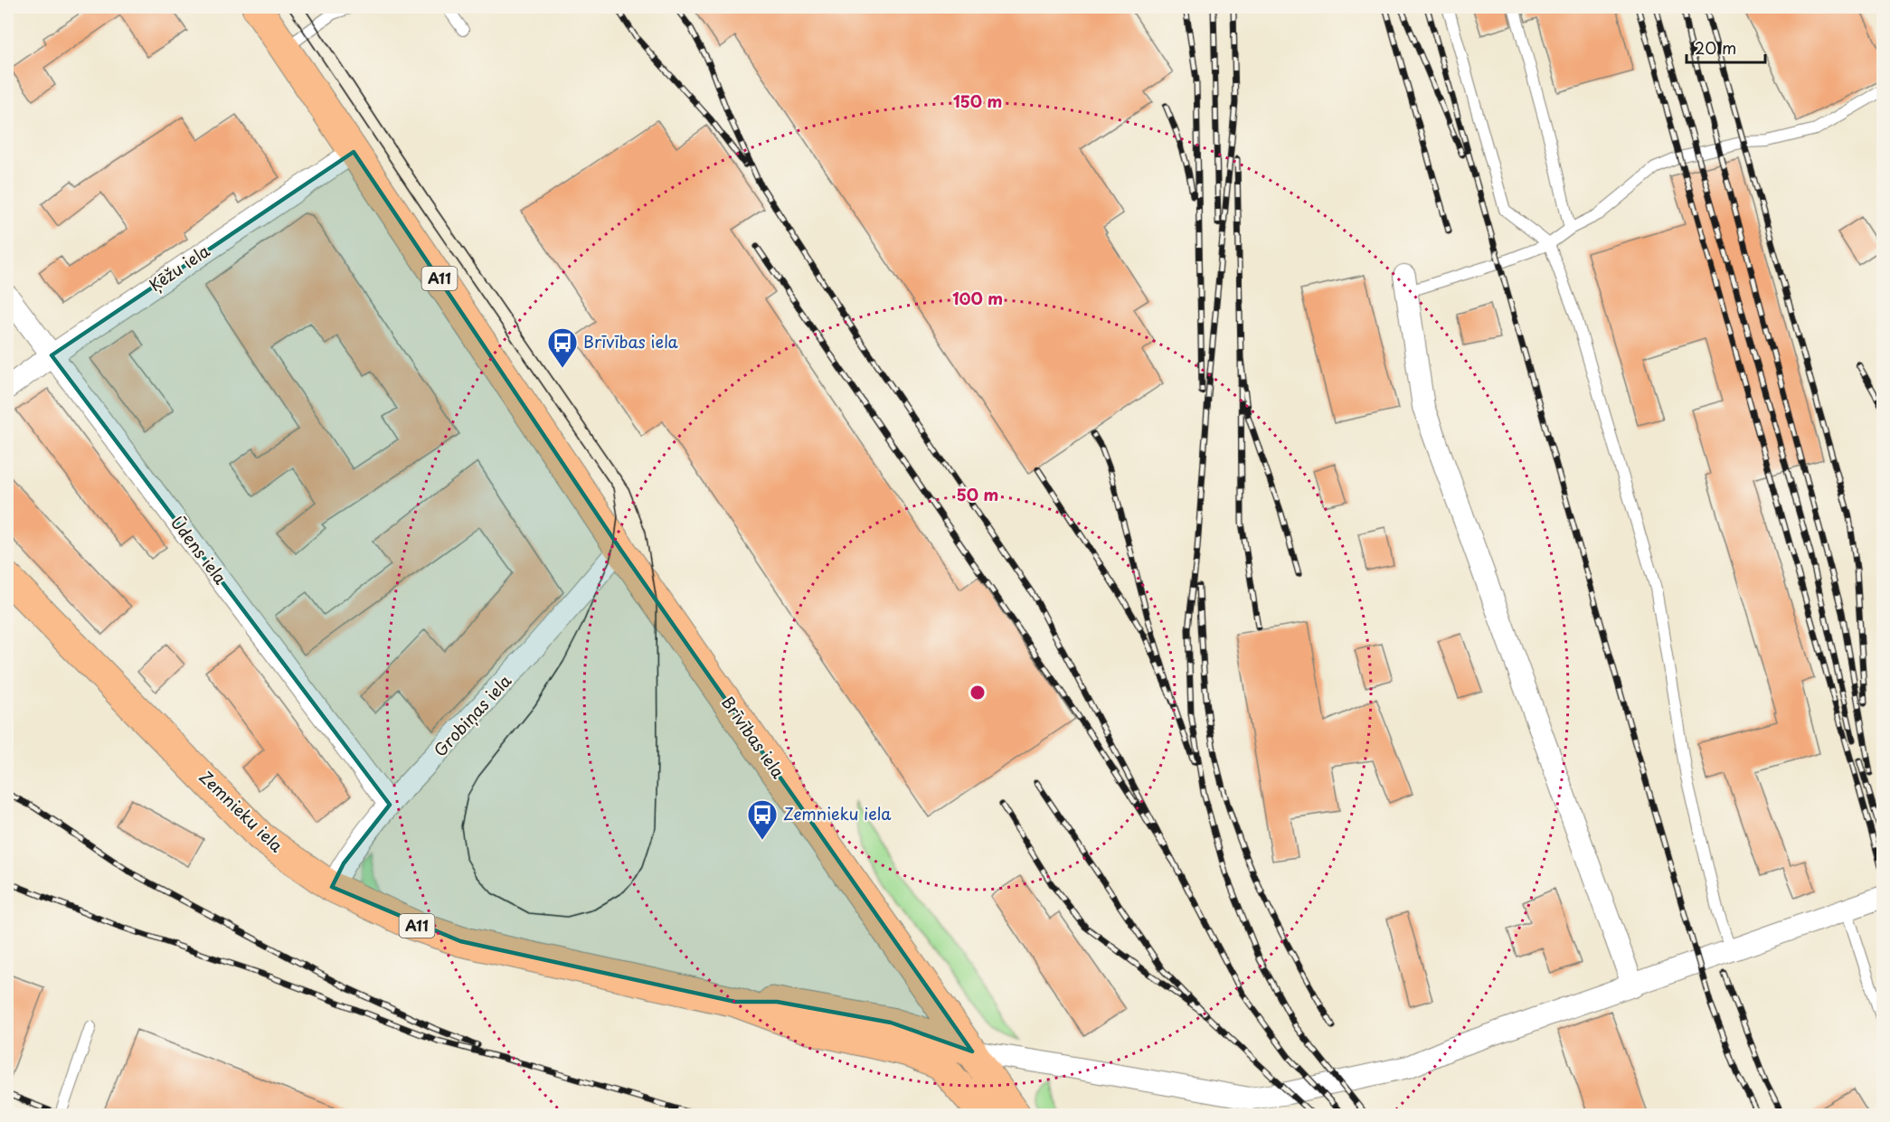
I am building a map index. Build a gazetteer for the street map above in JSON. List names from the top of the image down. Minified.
{"streets":{"highway":["A11","Brīvības iela","Zemnieku iela"],"street":["Ķēžu iela","Ūdens iela","Grobiņas iela"]},"crossings":[["Ķēžu iela","Ūdens iela"],["Ķēžu iela","Brīvības iela"],["Ūdens iela","Grobiņas iela"],["Grobiņas iela","Brīvības iela"],["Grobiņas iela","Zemnieku iela"]],"places":{"bus stop":["Brīvības iela","Zemnieku iela"]},"scale_bar":"20 m","rings":["150 m","100 m","50 m"]}
